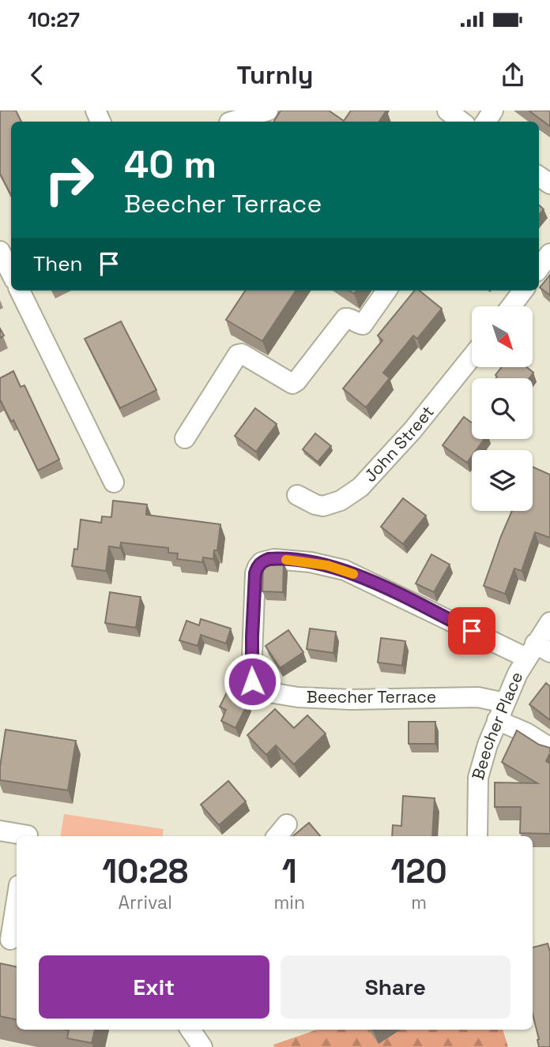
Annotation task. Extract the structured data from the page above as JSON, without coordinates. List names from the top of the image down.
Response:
{
  "streets": {
    "street": ["John Street", "Beecher Terrace", "Beecher Place"]
  },
  "crossings": [
    ["Beecher Terrace", "Beecher Place"]
  ],
  "north": "bottom right",
  "page": {
    "status": "10:27",
    "header": "Turnly",
    "turn": ["40 m", "Beecher Terrace"],
    "then": "Then",
    "eta": [
      "10:28",
      "Arrival",
      "1",
      "min",
      "120",
      "m"
    ],
    "buttons": ["Exit", "Share"]
  }
}
